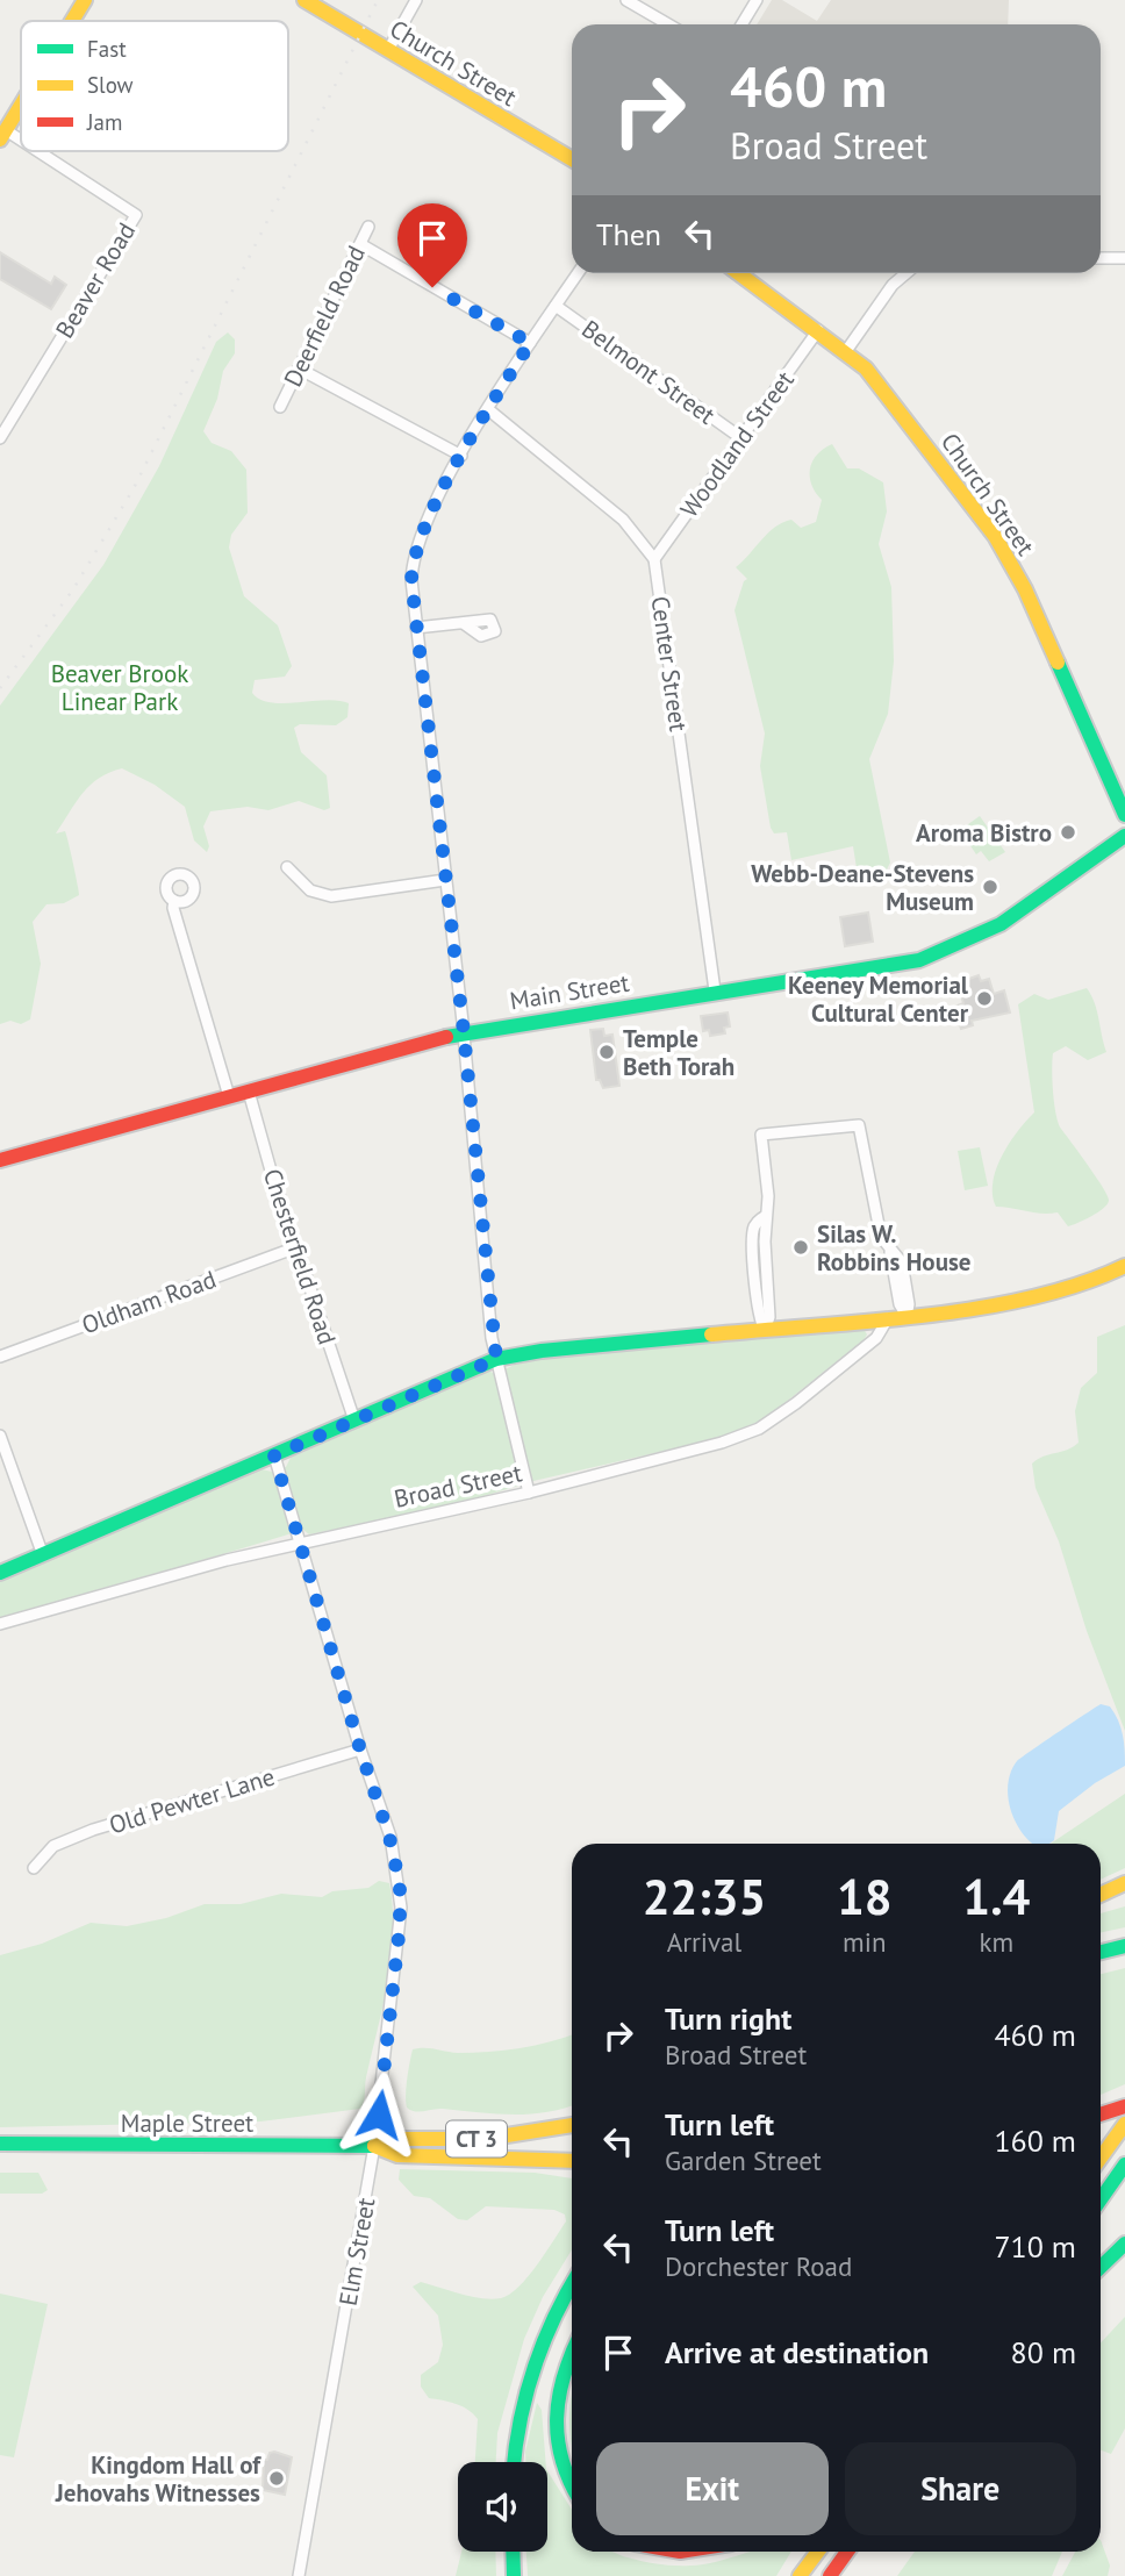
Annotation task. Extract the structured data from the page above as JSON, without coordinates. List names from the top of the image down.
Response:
{
  "streets": {
    "main road": [
      "Church Street",
      "Main Street",
      "Maple Street",
      "CT 3"
    ],
    "street": [
      "Beaver Road",
      "Deerfield Road",
      "Belmont Street",
      "Woodland Street",
      "Center Street",
      "Chesterfield Road",
      "Oldham Road",
      "Broad Street",
      "Old Pewter Lane",
      "Elm Street"
    ]
  },
  "crossings": [
    ["Church Street", "Woodland Street"],
    ["Belmont Street", "Woodland Street"],
    ["Woodland Street", "Center Street"],
    ["Center Street", "Main Street"],
    ["Main Street", "Chesterfield Road"],
    ["Chesterfield Road", "Oldham Road"],
    ["Broad Street", "Elm Street"],
    ["Old Pewter Lane", "Elm Street"],
    ["Maple Street", "CT 3"],
    ["Maple Street", "Elm Street"],
    ["CT 3", "Elm Street"]
  ],
  "parks": ["Beaver Brook Linear Park"],
  "places": [
    "Aroma Bistro",
    "Webb-Deane-Stevens Museum",
    "Keeney Memorial Cultural Center",
    "Temple Beth Torah",
    "Silas W. Robbins House",
    "Kingdom Hall of Jehovahs Witnesses"
  ],
  "legend": ["Fast", "Slow", "Jam"],
  "page": {
    "turn": ["460 m", "Broad Street"],
    "then": "Then",
    "eta": [
      "22:35",
      "Arrival",
      "18",
      "min",
      "1.4",
      "km"
    ],
    "list": [
      {
        "name": "Turn right",
        "note": "Broad Street",
        "value": "460 m"
      },
      {
        "name": "Turn left",
        "note": "Garden Street",
        "value": "160 m"
      },
      {
        "name": "Turn left",
        "note": "Dorchester Road",
        "value": "710 m"
      },
      {
        "name": "Arrive at destination",
        "value": "80 m"
      }
    ],
    "buttons": ["Exit", "Share"]
  }
}
